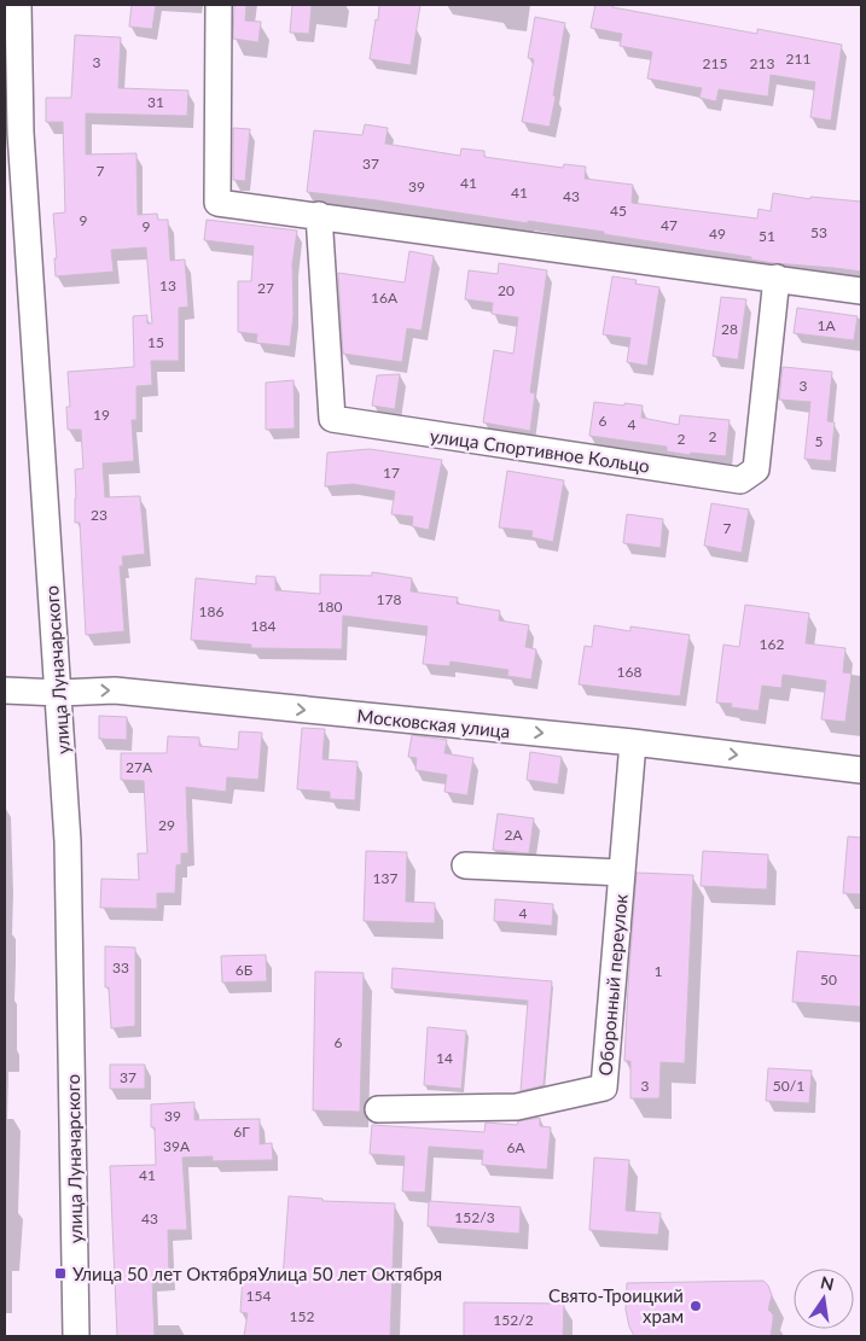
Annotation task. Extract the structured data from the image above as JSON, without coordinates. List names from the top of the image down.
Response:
{
  "streets": {
    "street": [
      "улица Спортивное Кольцо",
      "улица Луначарского",
      "Московская улица",
      "Оборонный переулок"
    ]
  },
  "crossings": [
    ["улица Луначарского", "Московская улица"],
    ["Московская улица", "Оборонный переулок"]
  ],
  "one_way": ["Московская улица"],
  "places": {
    "transit": ["Улица 50 лет ОктябряУлица 50 лет Октября"],
    "other": ["Свято-Троицкий храм"]
  },
  "house_numbers": [
    "211",
    "3",
    "215",
    "213",
    "31",
    "37",
    "7",
    "41",
    "39",
    "41",
    "43",
    "45",
    "9",
    "47",
    "9",
    "53",
    "49",
    "51",
    "13",
    "27",
    "20",
    "16А",
    "1А",
    "28",
    "15",
    "3",
    "19",
    "6",
    "4",
    "2",
    "2",
    "5",
    "17",
    "23",
    "7",
    "178",
    "180",
    "186",
    "184",
    "162",
    "168",
    "27А",
    "29",
    "2А",
    "137",
    "4",
    "33",
    "6Б",
    "1",
    "50",
    "6",
    "14",
    "37",
    "3",
    "50/1",
    "39",
    "6Г",
    "39А",
    "6А",
    "41",
    "152/3",
    "43",
    "154",
    "152",
    "152/2"
  ],
  "north": "top"
}
